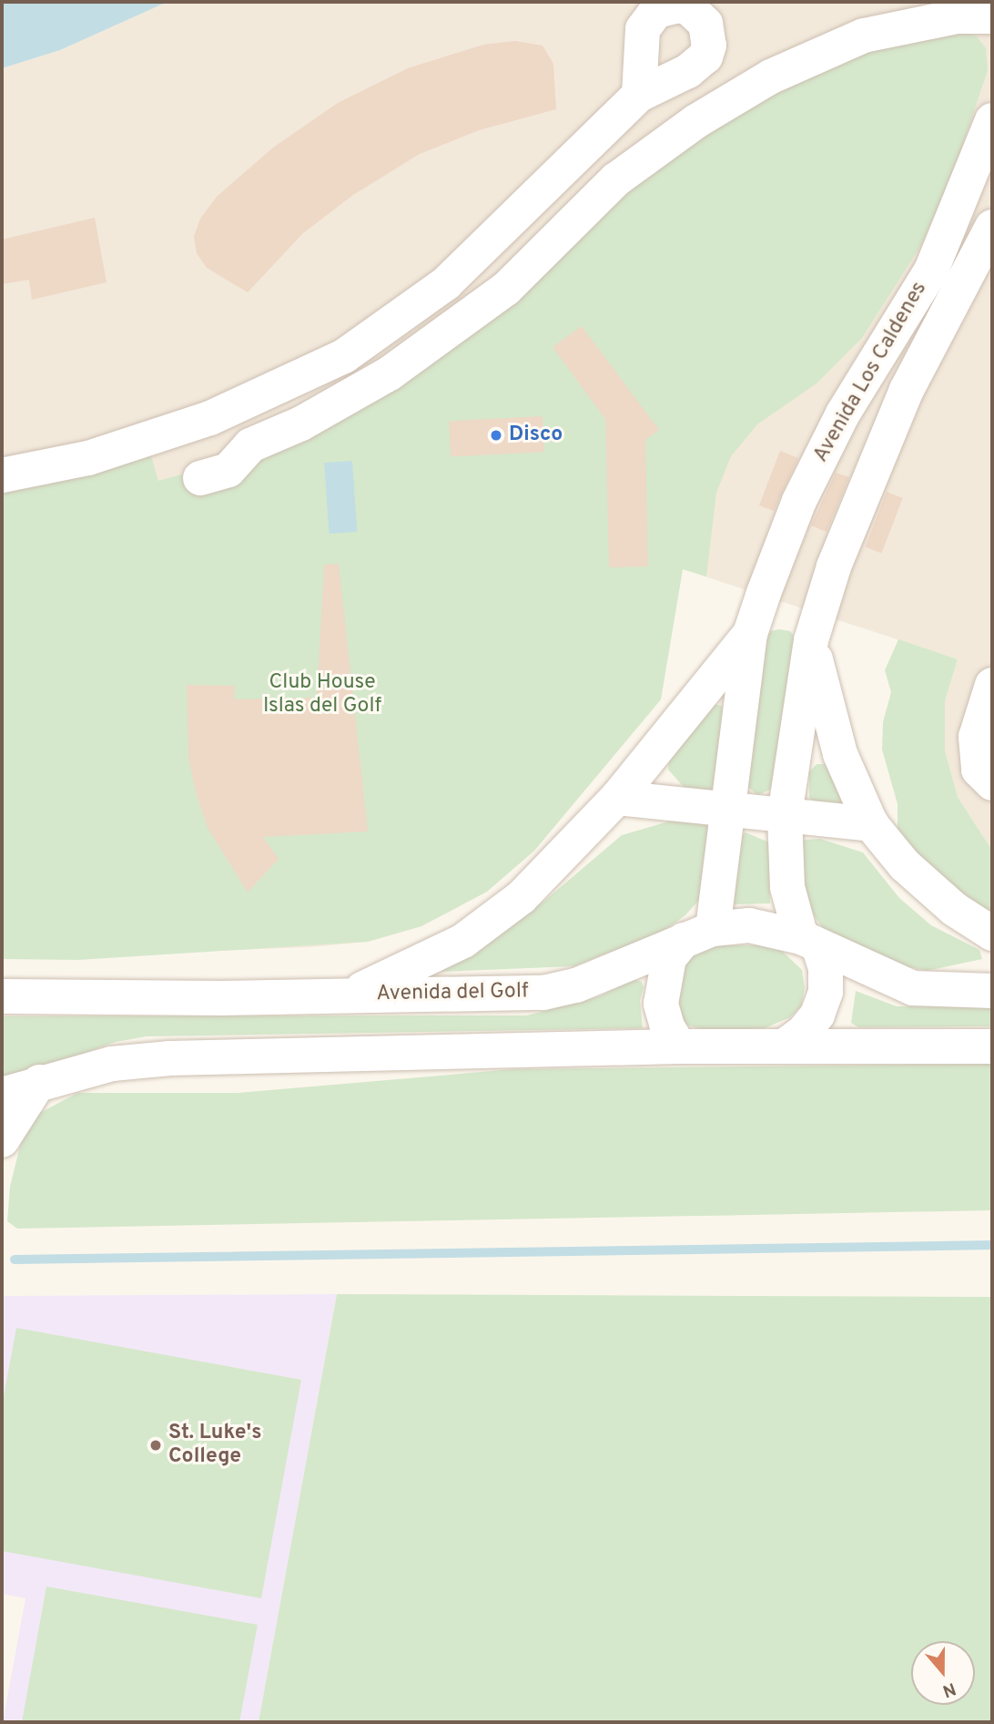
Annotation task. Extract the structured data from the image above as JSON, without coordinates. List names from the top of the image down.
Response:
{
  "streets": {
    "street": ["Avenida Los Caldenes", "Avenida del Golf"]
  },
  "crossings": [
    ["Avenida Los Caldenes", "Avenida del Golf"]
  ],
  "parks": ["Club House Islas del Golf"],
  "places": ["Disco", "St. Luke's College"],
  "north": "bottom"
}
